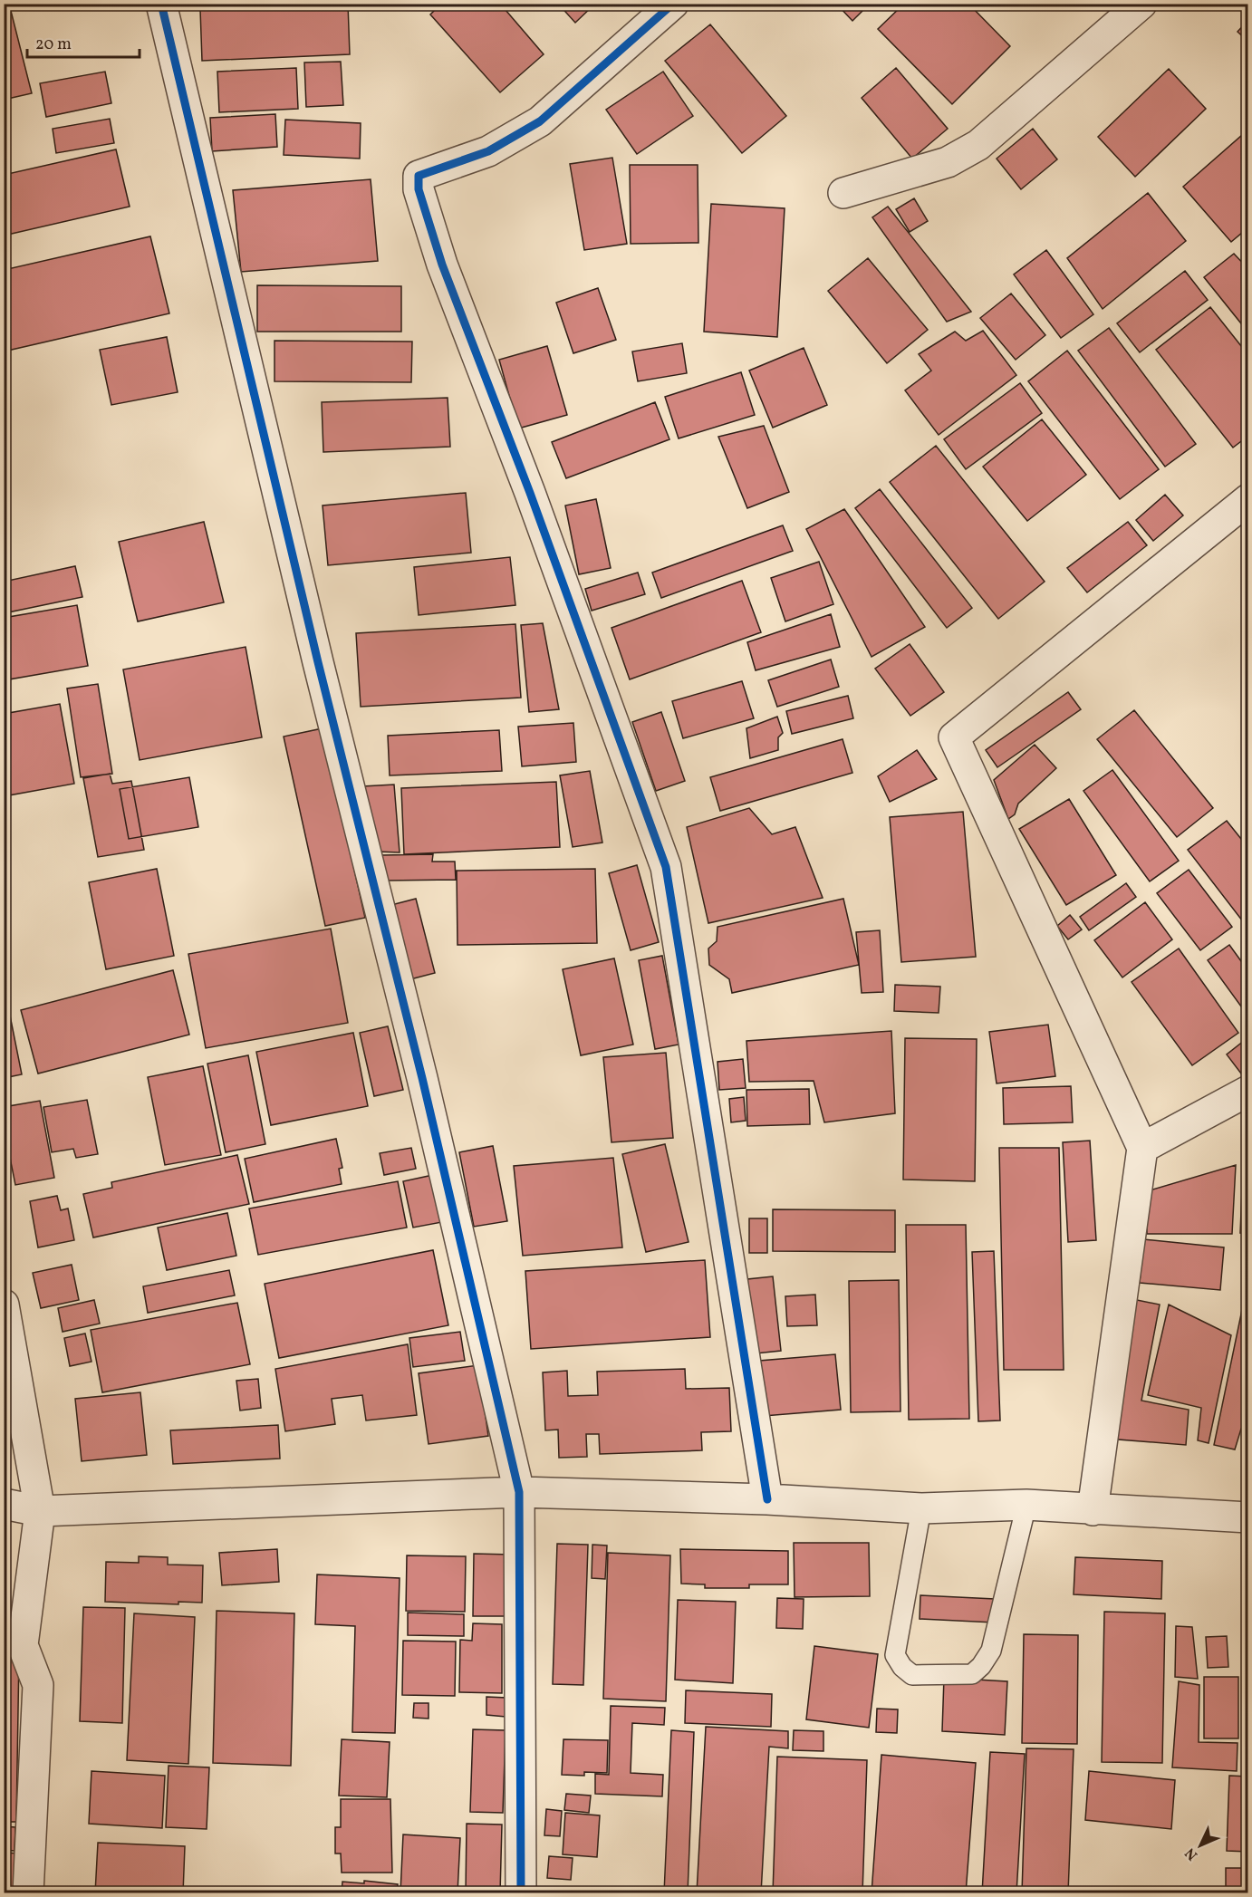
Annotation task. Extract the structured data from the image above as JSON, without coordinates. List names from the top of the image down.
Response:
{
  "scale_bar": "20 m",
  "north": "bottom left"
}
